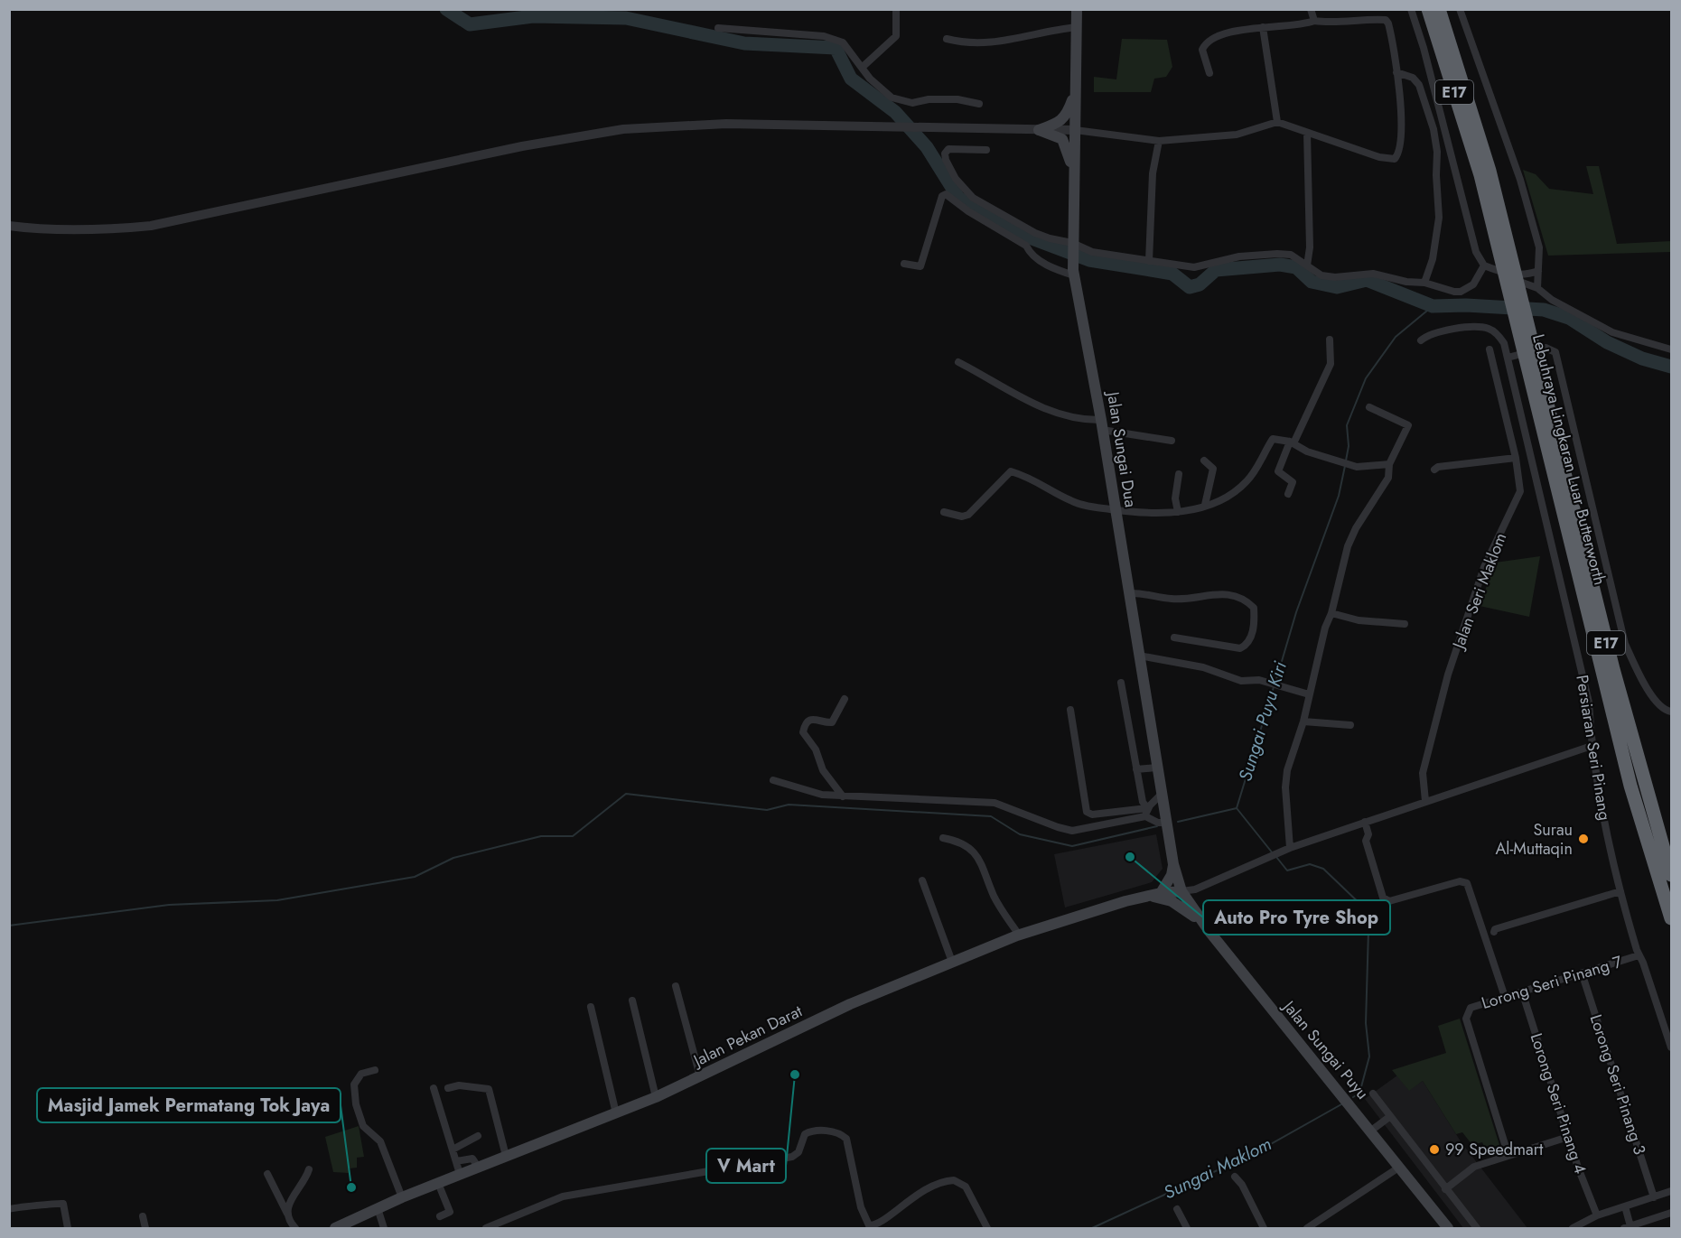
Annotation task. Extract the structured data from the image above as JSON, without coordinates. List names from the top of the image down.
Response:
{
  "streets": {
    "highway": ["E17", "Lebuhraya Lingkaran Luar Butterworth"],
    "main road": ["Jalan Sungai Dua", "Jalan Pekan Darat", "Jalan Sungai Puyu"],
    "street": [
      "Jalan Seri Maklom",
      "Persiaran Seri Pinang",
      "Lorong Seri Pinang 7",
      "Lorong Seri Pinang 3",
      "Lorong Seri Pinang 4"
    ]
  },
  "crossings": [
    ["Jalan Sungai Dua", "Jalan Pekan Darat"],
    ["Jalan Sungai Dua", "Jalan Sungai Puyu"],
    ["Persiaran Seri Pinang", "Lorong Seri Pinang 7"],
    ["Lorong Seri Pinang 7", "Lorong Seri Pinang 3"],
    ["Lorong Seri Pinang 7", "Lorong Seri Pinang 4"],
    ["Jalan Pekan Darat", "Jalan Sungai Puyu"]
  ],
  "water": ["Sungai Puyu Kiri", "Sungai Maklom"],
  "places": [
    "Surau Al-Muttaqin",
    "Auto Pro Tyre Shop",
    "V Mart",
    "99 Speedmart",
    "Masjid Jamek Permatang Tok Jaya"
  ]
}
